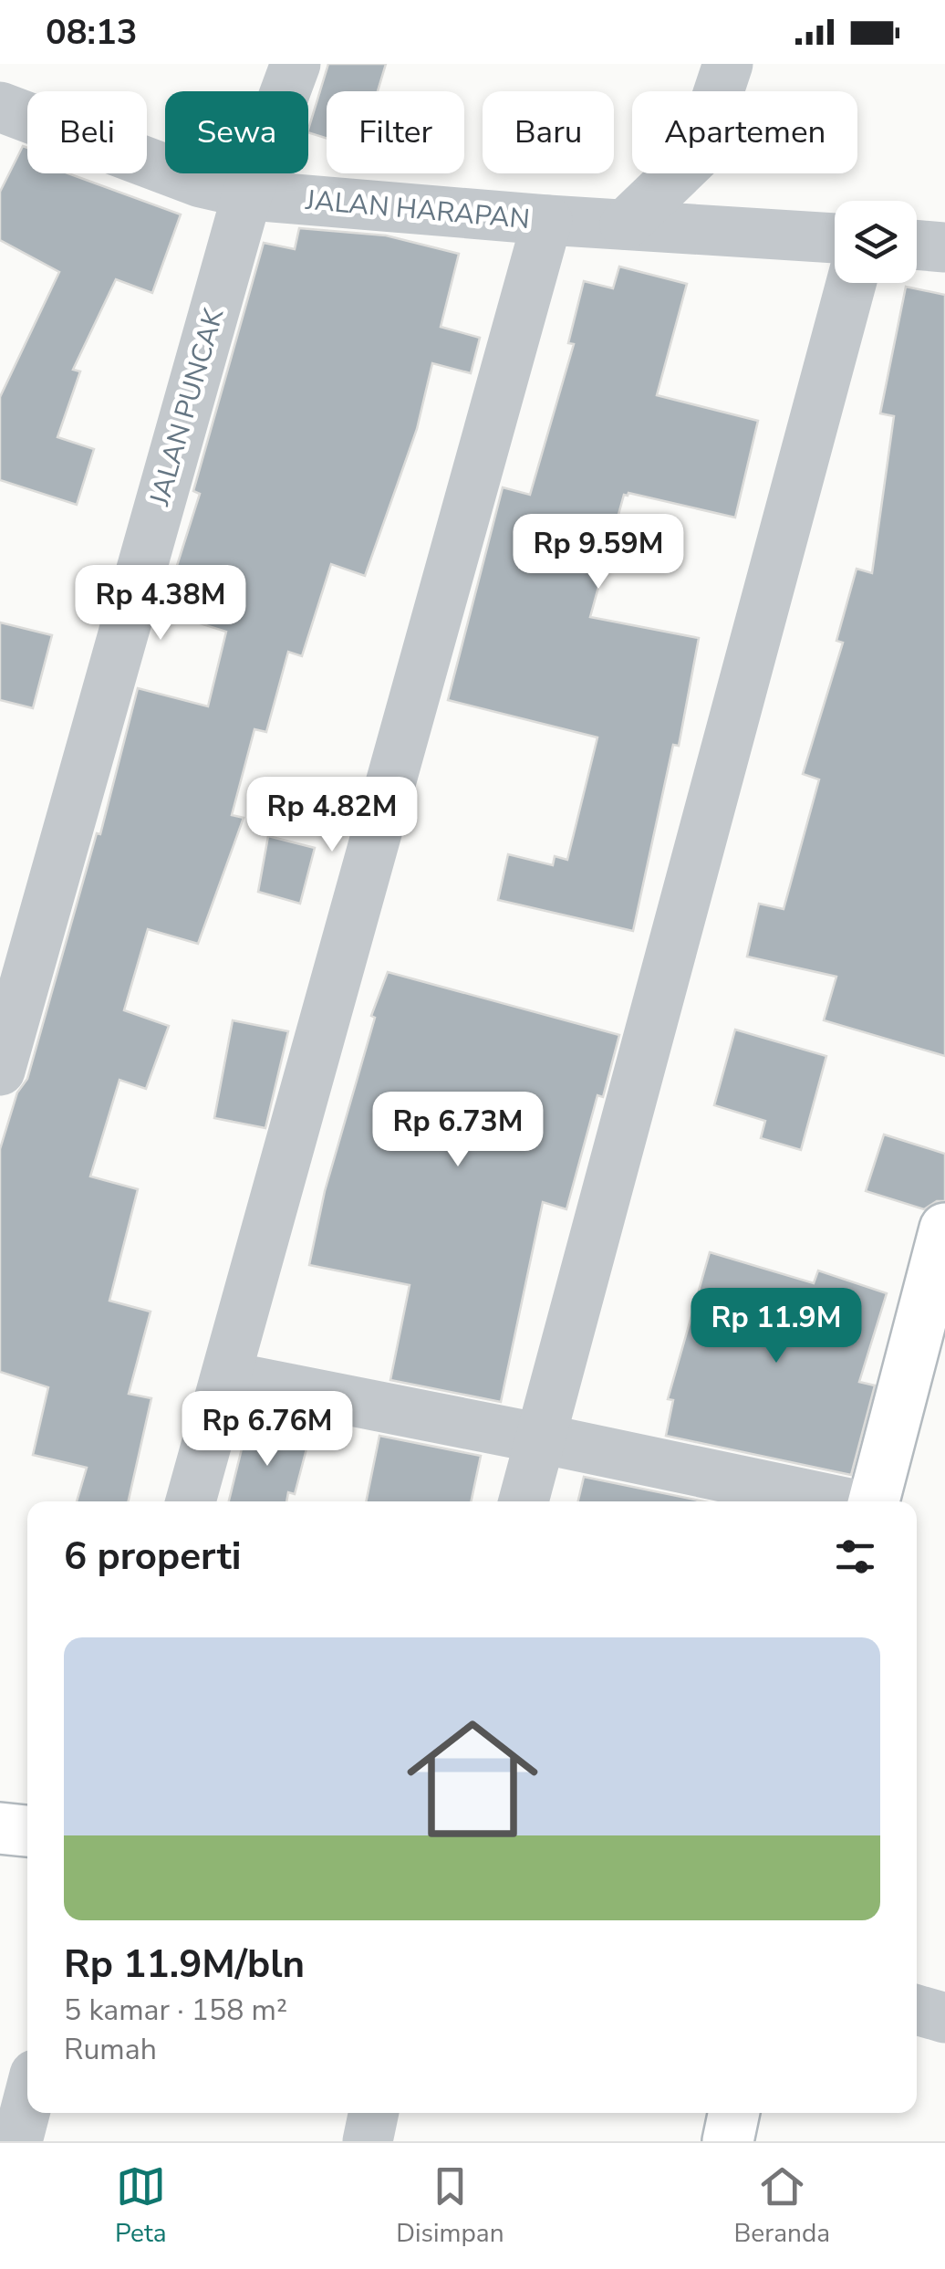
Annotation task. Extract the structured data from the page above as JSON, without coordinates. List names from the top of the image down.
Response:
{
  "streets": {
    "street": ["JALAN HARAPAN", "JALAN PUNCAK"]
  },
  "crossings": [
    ["JALAN HARAPAN", "JALAN PUNCAK"]
  ],
  "page": {
    "status": "08:13",
    "chip": [
      "Beli",
      "Sewa",
      "Filter",
      "Baru",
      "Apartemen"
    ],
    "price": [
      "Rp 9.59M",
      "Rp 4.38M",
      "Rp 4.82M",
      "Rp 6.73M",
      "Rp 11.9M",
      "Rp 6.76M"
    ],
    "heading": "6 properti",
    "list": [
      {
        "name": "Rp 11.9M/bln",
        "note": "5 kamar · 158 m² · Rumah"
      }
    ],
    "tabs": ["Peta", "Disimpan", "Beranda"]
  }
}
